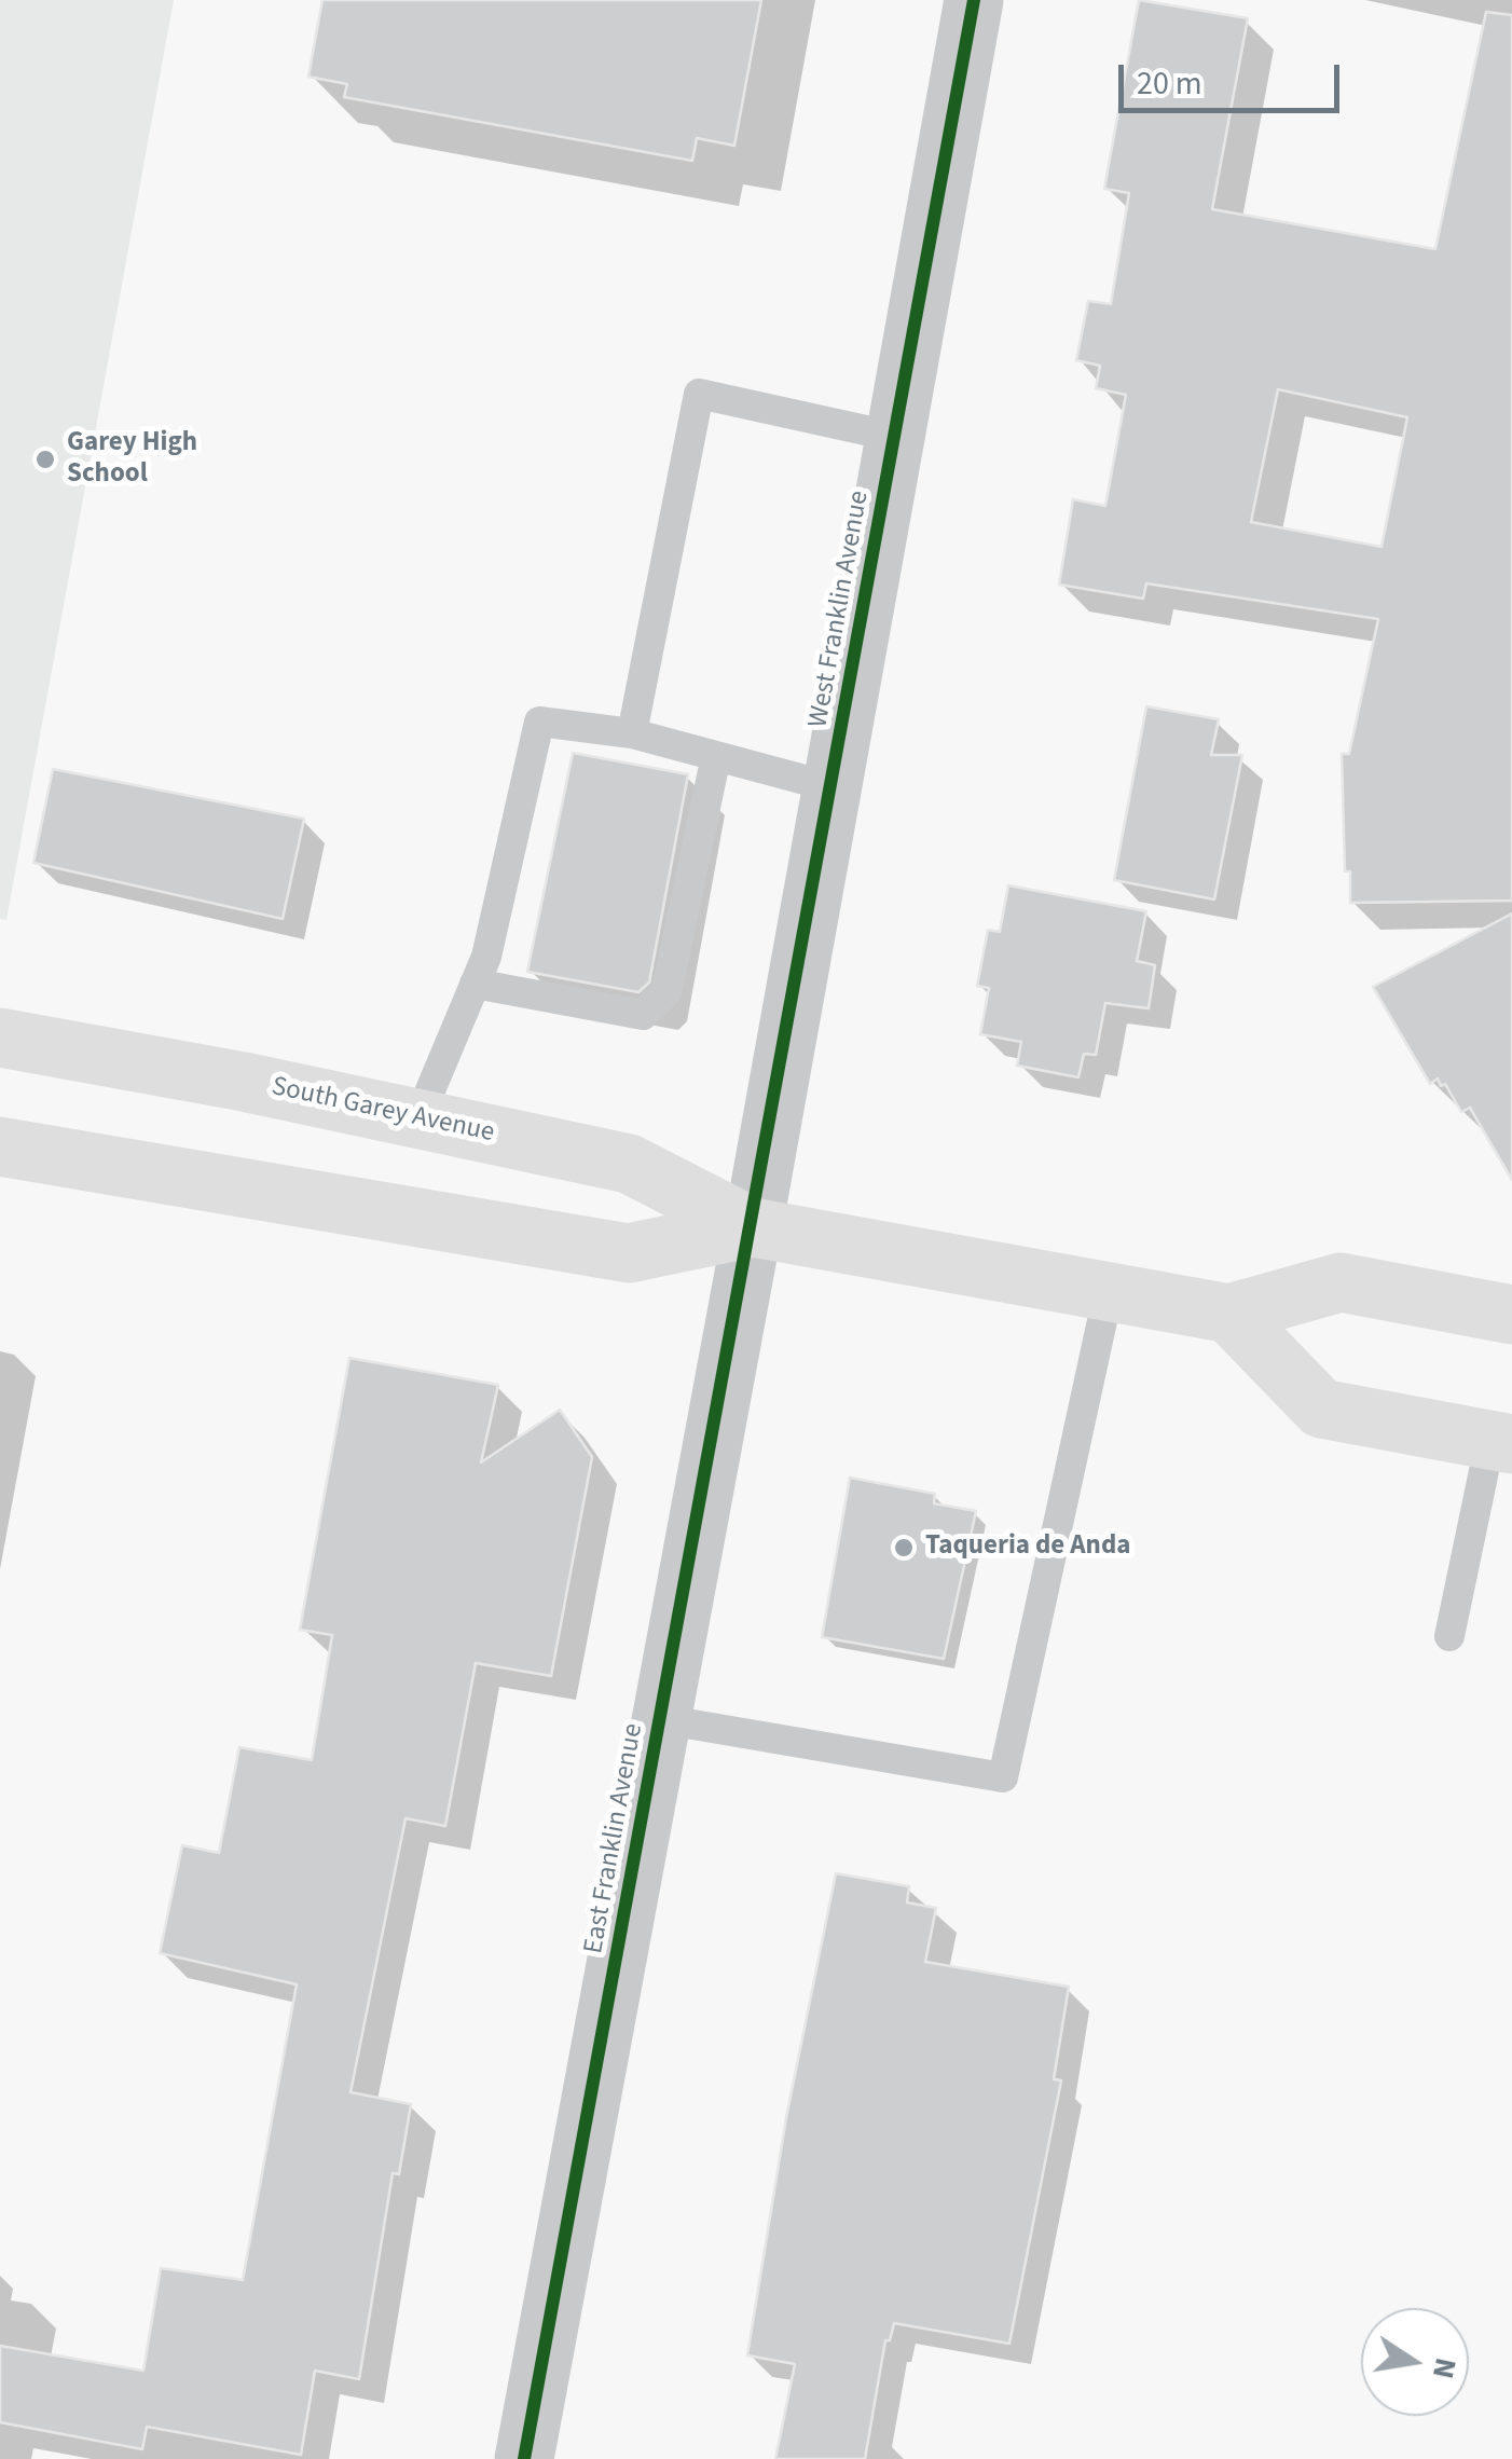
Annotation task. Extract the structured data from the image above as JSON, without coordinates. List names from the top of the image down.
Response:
{
  "streets": {
    "main road": ["South Garey Avenue"],
    "street": ["West Franklin Avenue", "East Franklin Avenue"]
  },
  "crossings": [
    ["West Franklin Avenue", "South Garey Avenue"],
    ["West Franklin Avenue", "East Franklin Avenue"],
    ["South Garey Avenue", "East Franklin Avenue"]
  ],
  "places": ["Garey High School", "Taqueria de Anda"],
  "scale_bar": "20 m",
  "north": "right"
}
